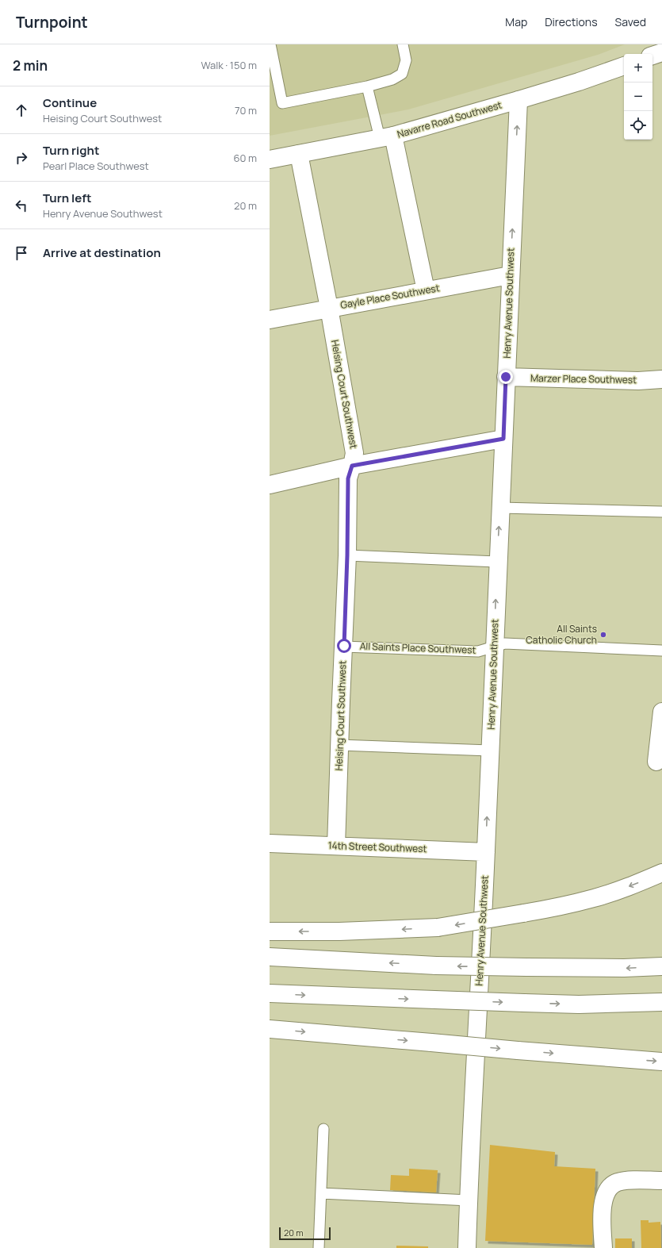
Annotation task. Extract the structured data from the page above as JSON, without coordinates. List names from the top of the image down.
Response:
{
  "streets": {
    "main road": [
      "Navarre Road Southwest",
      "Gayle Place Southwest",
      "Henry Avenue Southwest",
      "Marzer Place Southwest",
      "Heising Court Southwest",
      "14th Street Southwest"
    ],
    "lane": ["All Saints Place Southwest"]
  },
  "crossings": [
    ["Navarre Road Southwest", "Henry Avenue Southwest"],
    ["Navarre Road Southwest", "Heising Court Southwest"],
    ["Gayle Place Southwest", "Henry Avenue Southwest"],
    ["Gayle Place Southwest", "Heising Court Southwest"],
    ["Henry Avenue Southwest", "Marzer Place Southwest"],
    ["Henry Avenue Southwest", "All Saints Place Southwest"],
    ["Henry Avenue Southwest", "14th Street Southwest"],
    ["Heising Court Southwest", "All Saints Place Southwest"],
    ["Heising Court Southwest", "14th Street Southwest"]
  ],
  "places": ["All Saints Catholic Church"],
  "scale_bar": "20 m",
  "page": {
    "header": "Turnpoint",
    "nav": ["Map", "Directions", "Saved"],
    "heading": ["2 min", "Walk · 150 m"],
    "map_buttons": ["+", "−"],
    "list": [
      ["Continue", "Heising Court Southwest", "70 m"],
      ["Turn right", "Pearl Place Southwest", "60 m"],
      ["Turn left", "Henry Avenue Southwest", "20 m"],
      "Arrive at destination"
    ],
    "scale": "20 m"
  }
}
